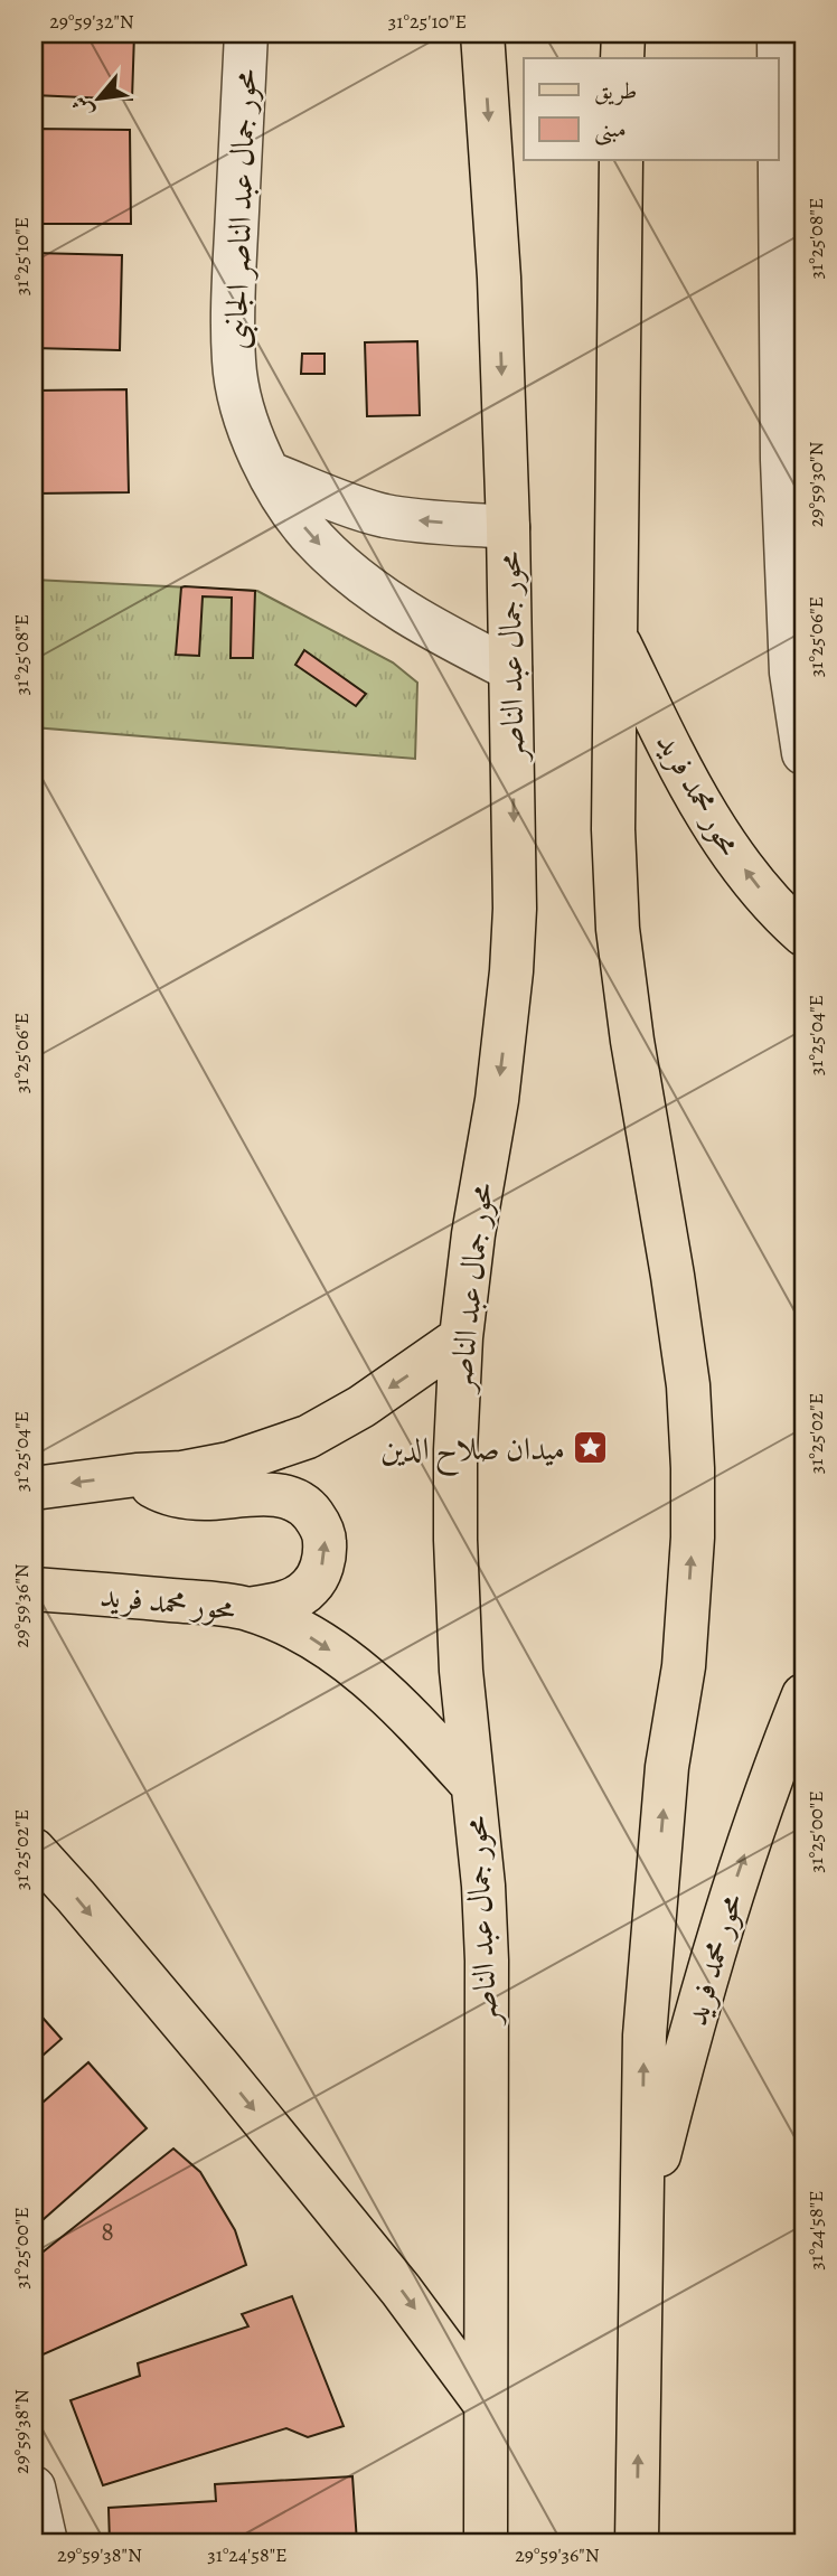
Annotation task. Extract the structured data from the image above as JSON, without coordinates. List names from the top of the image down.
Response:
{
  "streets": {
    "main road": ["محور جمال عبد الناصر", "محور محمد فريد"],
    "street": ["محور جمال عبد الناصر الجانبى"]
  },
  "crossings": [
    ["محور جمال عبد الناصر الجانبى", "محور جمال عبد الناصر"],
    ["محور جمال عبد الناصر", "محور محمد فريد"]
  ],
  "one_way": ["محور جمال عبد الناصر الجانبى"],
  "places": {
    "place": ["ميدان صلاح الدين"]
  },
  "house_numbers": ["8"],
  "legend": ["طريق", "مبنى"],
  "north": "bottom left",
  "coordinates": [
    "29°59'32\"N",
    "31°25'10\"E",
    "31°25'08\"E",
    "29°59'30\"N",
    "31°25'06\"E",
    "31°25'04\"E",
    "31°25'02\"E",
    "29°59'36\"N",
    "31°25'00\"E",
    "31°24'58\"E",
    "29°59'38\"N"
  ]
}
